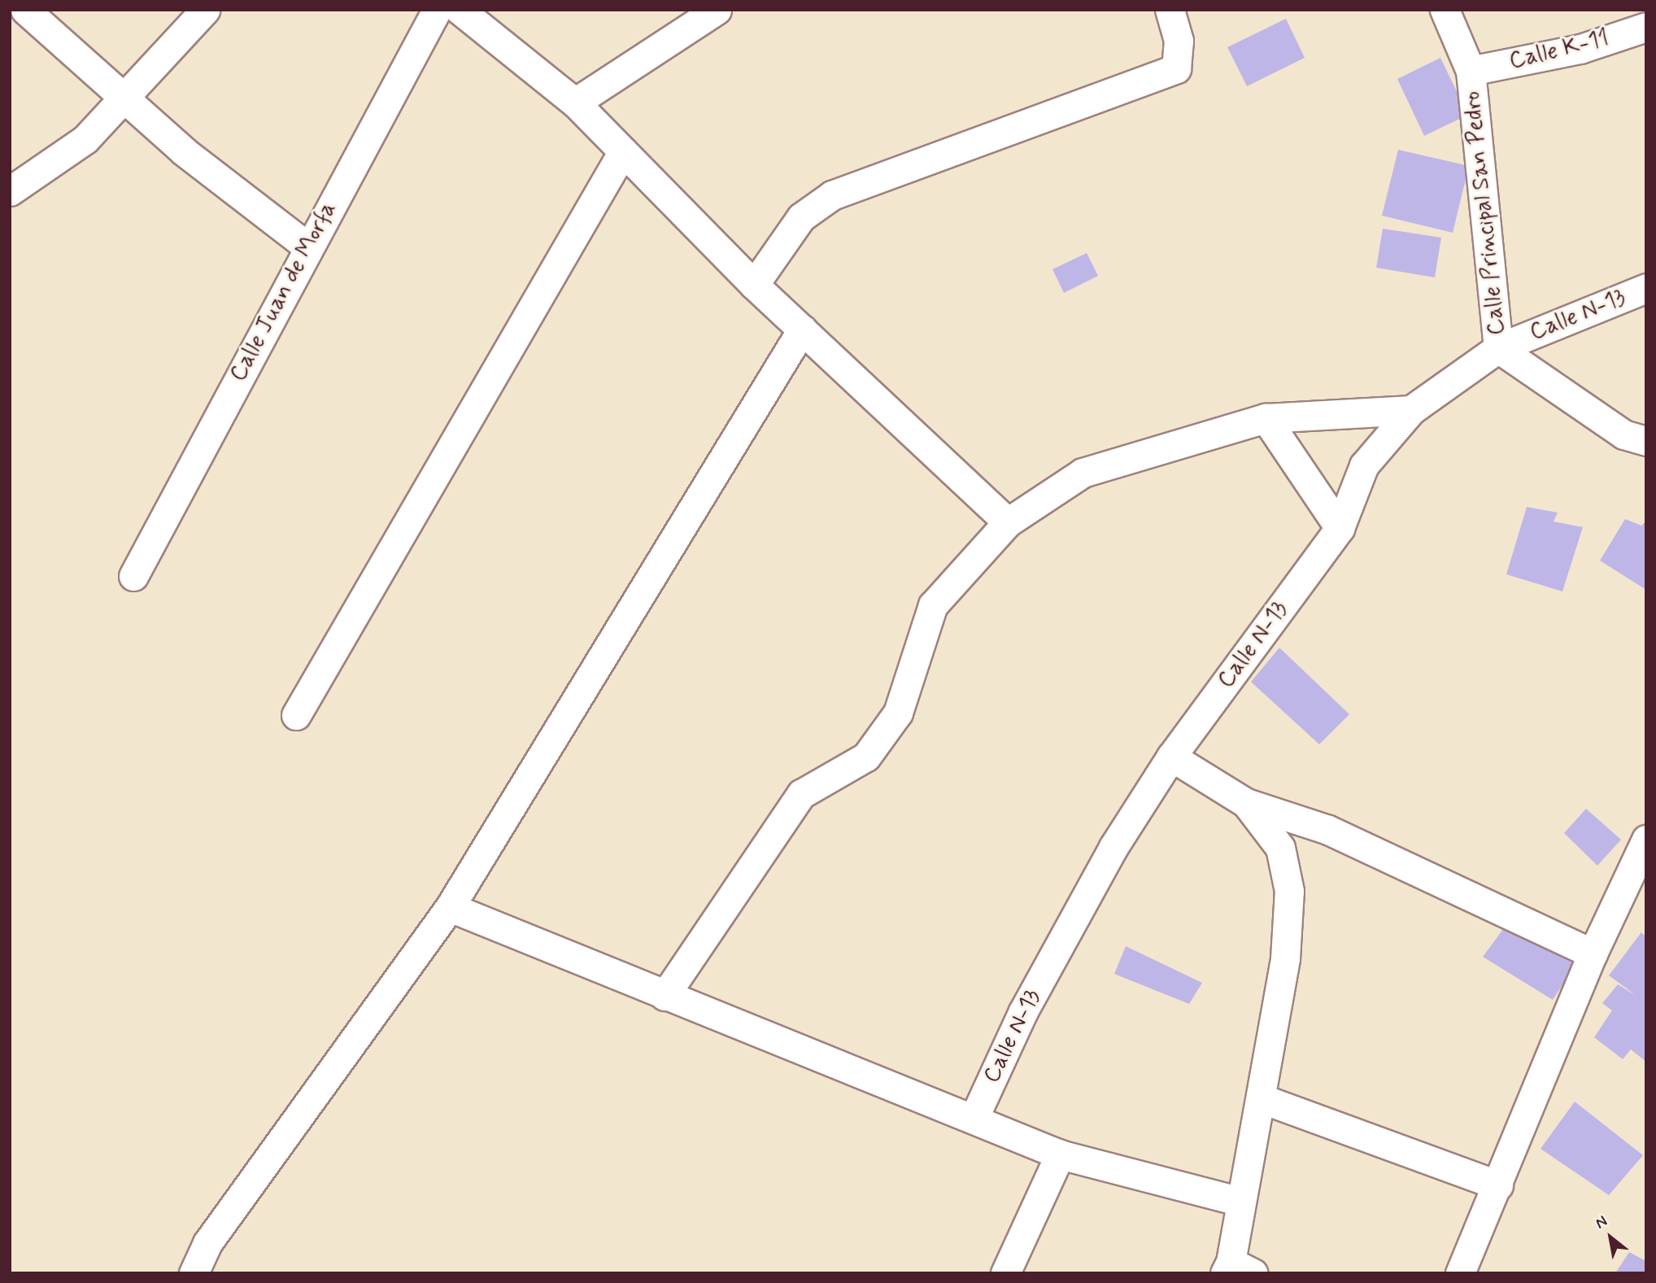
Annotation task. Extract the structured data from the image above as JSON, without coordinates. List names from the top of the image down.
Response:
{
  "streets": {
    "street": [
      "Calle K-11",
      "Calle Principal San Pedro",
      "Calle Juan de Morfa",
      "Calle N-13"
    ]
  },
  "crossings": [
    ["Calle K-11", "Calle Principal San Pedro"],
    ["Calle Principal San Pedro", "Calle N-13"]
  ],
  "north": "top left"
}
